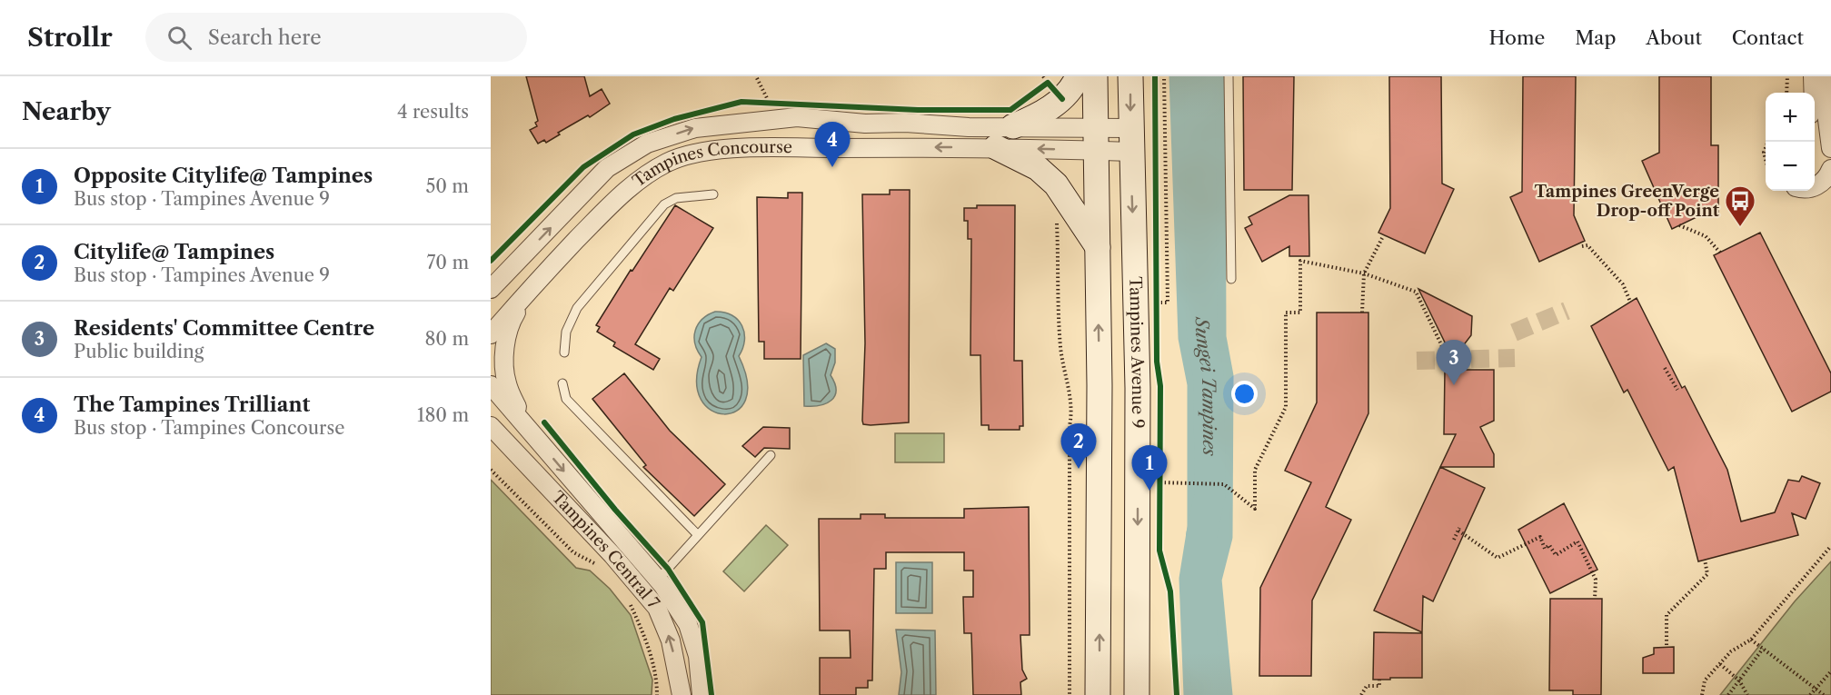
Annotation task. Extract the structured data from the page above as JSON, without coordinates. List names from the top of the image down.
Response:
{
  "streets": {
    "main road": ["Tampines Avenue 9"],
    "street": ["Tampines Concourse", "Tampines Central 7"]
  },
  "crossings": [
    ["Tampines Concourse", "Tampines Avenue 9"],
    ["Tampines Concourse", "Tampines Central 7"]
  ],
  "water": ["Sungei Tampines"],
  "places": {
    "bus stop": ["Tampines GreenVerge Drop-off Point"]
  },
  "page": {
    "header": "Strollr",
    "search": "Search here",
    "nav": [
      "Home",
      "Map",
      "About",
      "Contact"
    ],
    "heading": ["Nearby", "4 results"],
    "map_buttons": ["+", "−"],
    "pins": [
      "4",
      "3",
      "2",
      "1"
    ],
    "list": [
      {
        "mark": "1",
        "name": "Opposite Citylife@ Tampines",
        "note": "Bus stop · Tampines Avenue 9",
        "value": "50 m"
      },
      {
        "mark": "2",
        "name": "Citylife@ Tampines",
        "note": "Bus stop · Tampines Avenue 9",
        "value": "70 m"
      },
      {
        "mark": "3",
        "name": "Residents' Committee Centre",
        "note": "Public building",
        "value": "80 m"
      },
      {
        "mark": "4",
        "name": "The Tampines Trilliant",
        "note": "Bus stop · Tampines Concourse",
        "value": "180 m"
      }
    ]
  }
}
